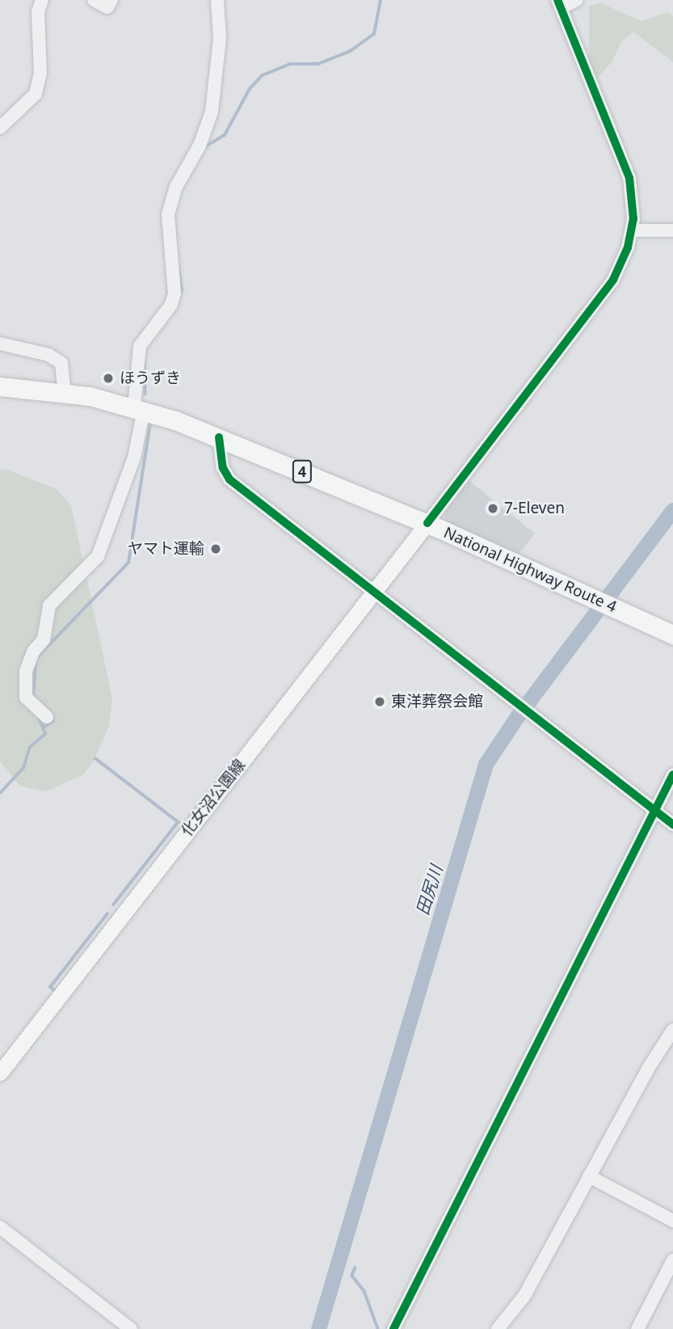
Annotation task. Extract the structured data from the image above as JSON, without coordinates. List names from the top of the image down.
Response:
{
  "streets": {
    "highway": ["4", "National Highway Route 4"],
    "main road": ["化女沼公園線"]
  },
  "crossings": [
    ["National Highway Route 4", "化女沼公園線"]
  ],
  "water": ["田尻川"],
  "places": [
    "ほうずき",
    "7-Eleven",
    "ヤマト運輸",
    "東洋葬祭会館"
  ]
}
